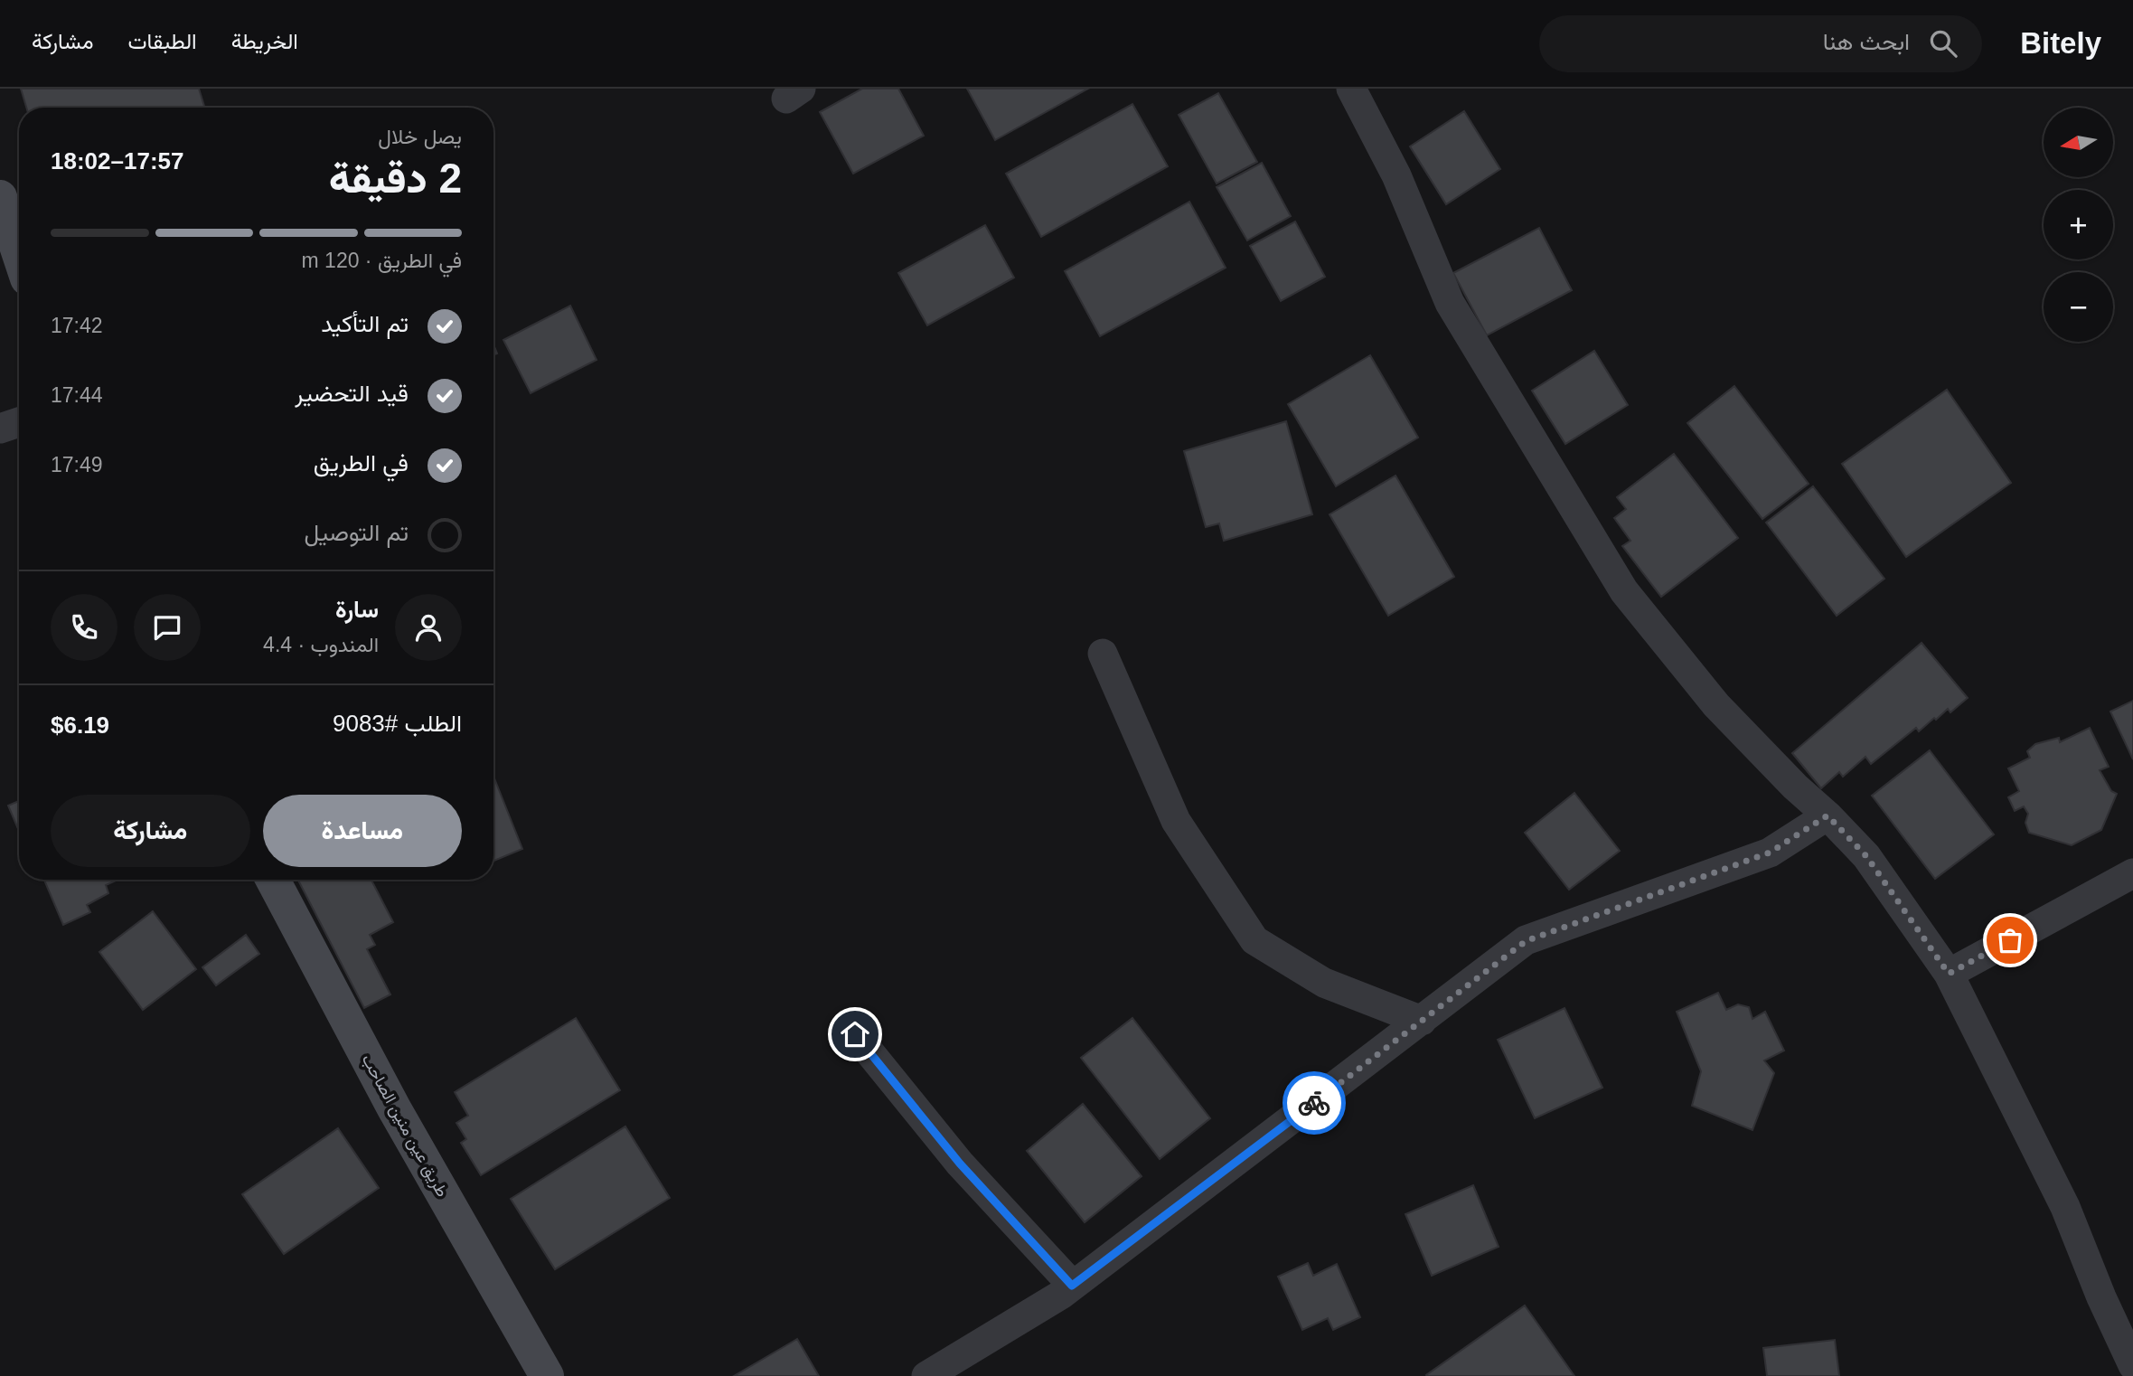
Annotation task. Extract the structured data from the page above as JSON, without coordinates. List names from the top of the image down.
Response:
{
  "streets": {
    "main road": ["طريق عين منين الصاحب"]
  },
  "north": "left",
  "page": {
    "header": "Bitely",
    "search": "ابحث هنا",
    "nav": ["الخريطة", "الطبقات", "مشاركة"],
    "map_buttons": ["+", "−"],
    "heading": ["2 دقيقة", "يصل خلال", "17:57–18:02"],
    "panel": [
      "سارة",
      "المندوب · 4.4",
      "الطلب #9083",
      "$6.19"
    ],
    "bar": "في الطريق · 120 m",
    "list": [
      ["تم التأكيد", "17:42"],
      ["قيد التحضير", "17:44"],
      ["في الطريق", "17:49"],
      "تم التوصيل"
    ],
    "buttons": ["مساعدة", "مشاركة"]
  }
}
